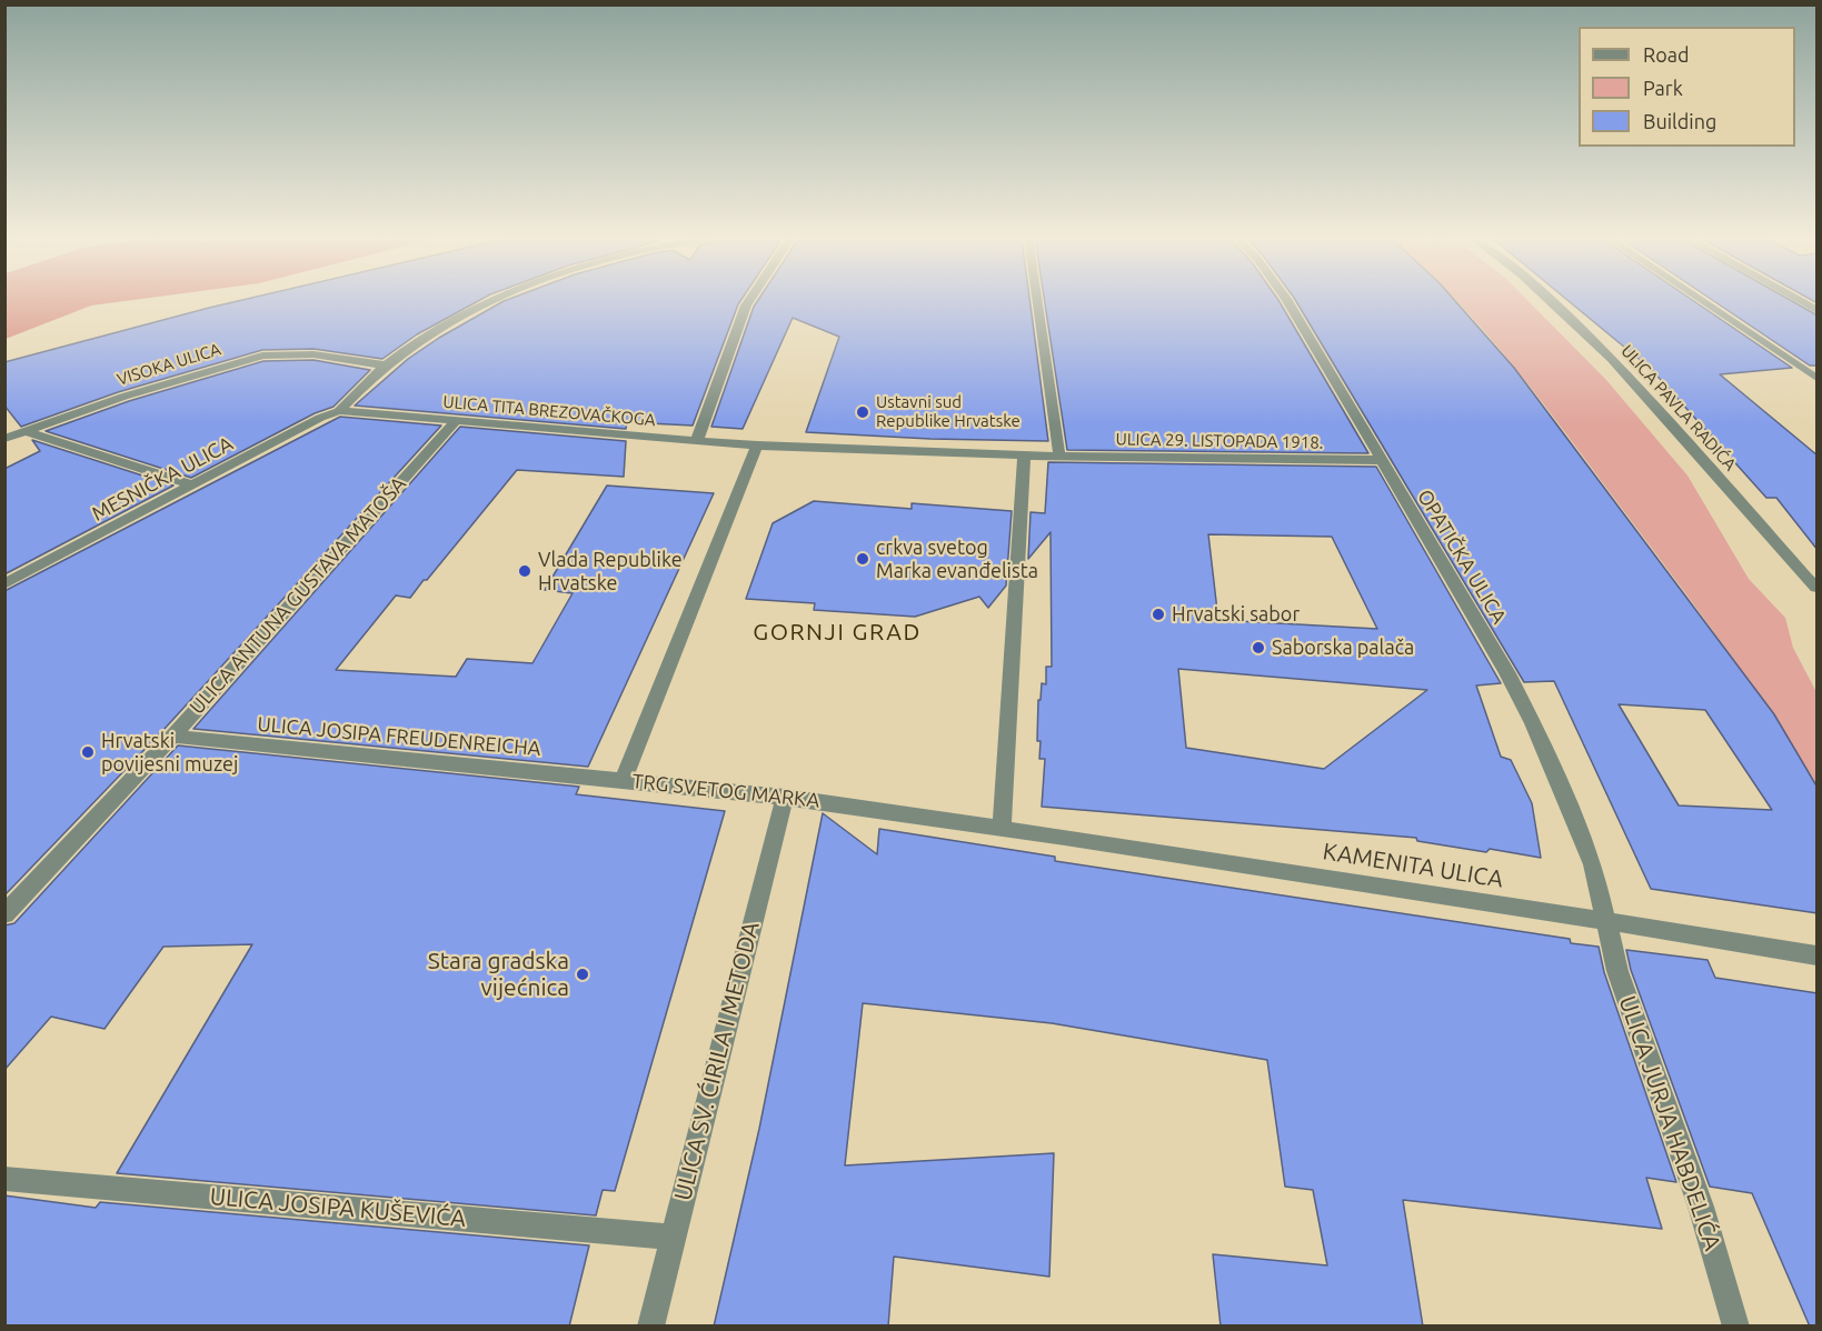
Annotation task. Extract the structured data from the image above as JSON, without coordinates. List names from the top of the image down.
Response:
{
  "streets": {
    "street": [
      "VISOKA ULICA",
      "ULICA PAVLA RADIĆA",
      "ULICA TITA BREZOVAČKOGA",
      "ULICA 29. LISTOPADA 1918.",
      "MESNIČKA ULICA",
      "OPATIČKA ULICA",
      "ULICA ANTUNA GUSTAVA MATOŠA",
      "ULICA JOSIPA FREUDENREICHA",
      "TRG SVETOG MARKA",
      "KAMENITA ULICA",
      "ULICA SV. ĆIRILA I METODA",
      "ULICA JURJA HABDELIĆA",
      "ULICA JOSIPA KUŠEVIĆA"
    ]
  },
  "crossings": [
    ["ULICA TITA BREZOVAČKOGA", "MESNIČKA ULICA"],
    ["ULICA TITA BREZOVAČKOGA", "ULICA ANTUNA GUSTAVA MATOŠA"],
    ["ULICA TITA BREZOVAČKOGA", "TRG SVETOG MARKA"],
    ["ULICA 29. LISTOPADA 1918.", "OPATIČKA ULICA"],
    ["OPATIČKA ULICA", "KAMENITA ULICA"],
    ["OPATIČKA ULICA", "ULICA JURJA HABDELIĆA"],
    ["ULICA ANTUNA GUSTAVA MATOŠA", "ULICA JOSIPA FREUDENREICHA"],
    ["ULICA JOSIPA FREUDENREICHA", "TRG SVETOG MARKA"],
    ["TRG SVETOG MARKA", "KAMENITA ULICA"],
    ["TRG SVETOG MARKA", "ULICA SV. ĆIRILA I METODA"],
    ["KAMENITA ULICA", "ULICA JURJA HABDELIĆA"],
    ["ULICA SV. ĆIRILA I METODA", "ULICA JOSIPA KUŠEVIĆA"]
  ],
  "districts": ["GORNJI GRAD"],
  "places": [
    "Ustavni sud Republike Hrvatske",
    "crkva svetog Marka evanđelista",
    "Vlada Republike Hrvatske",
    "Hrvatski sabor",
    "Saborska palača",
    "Hrvatski povijesni muzej",
    "Stara gradska vijećnica"
  ],
  "legend": ["Road", "Park", "Building"]
}
